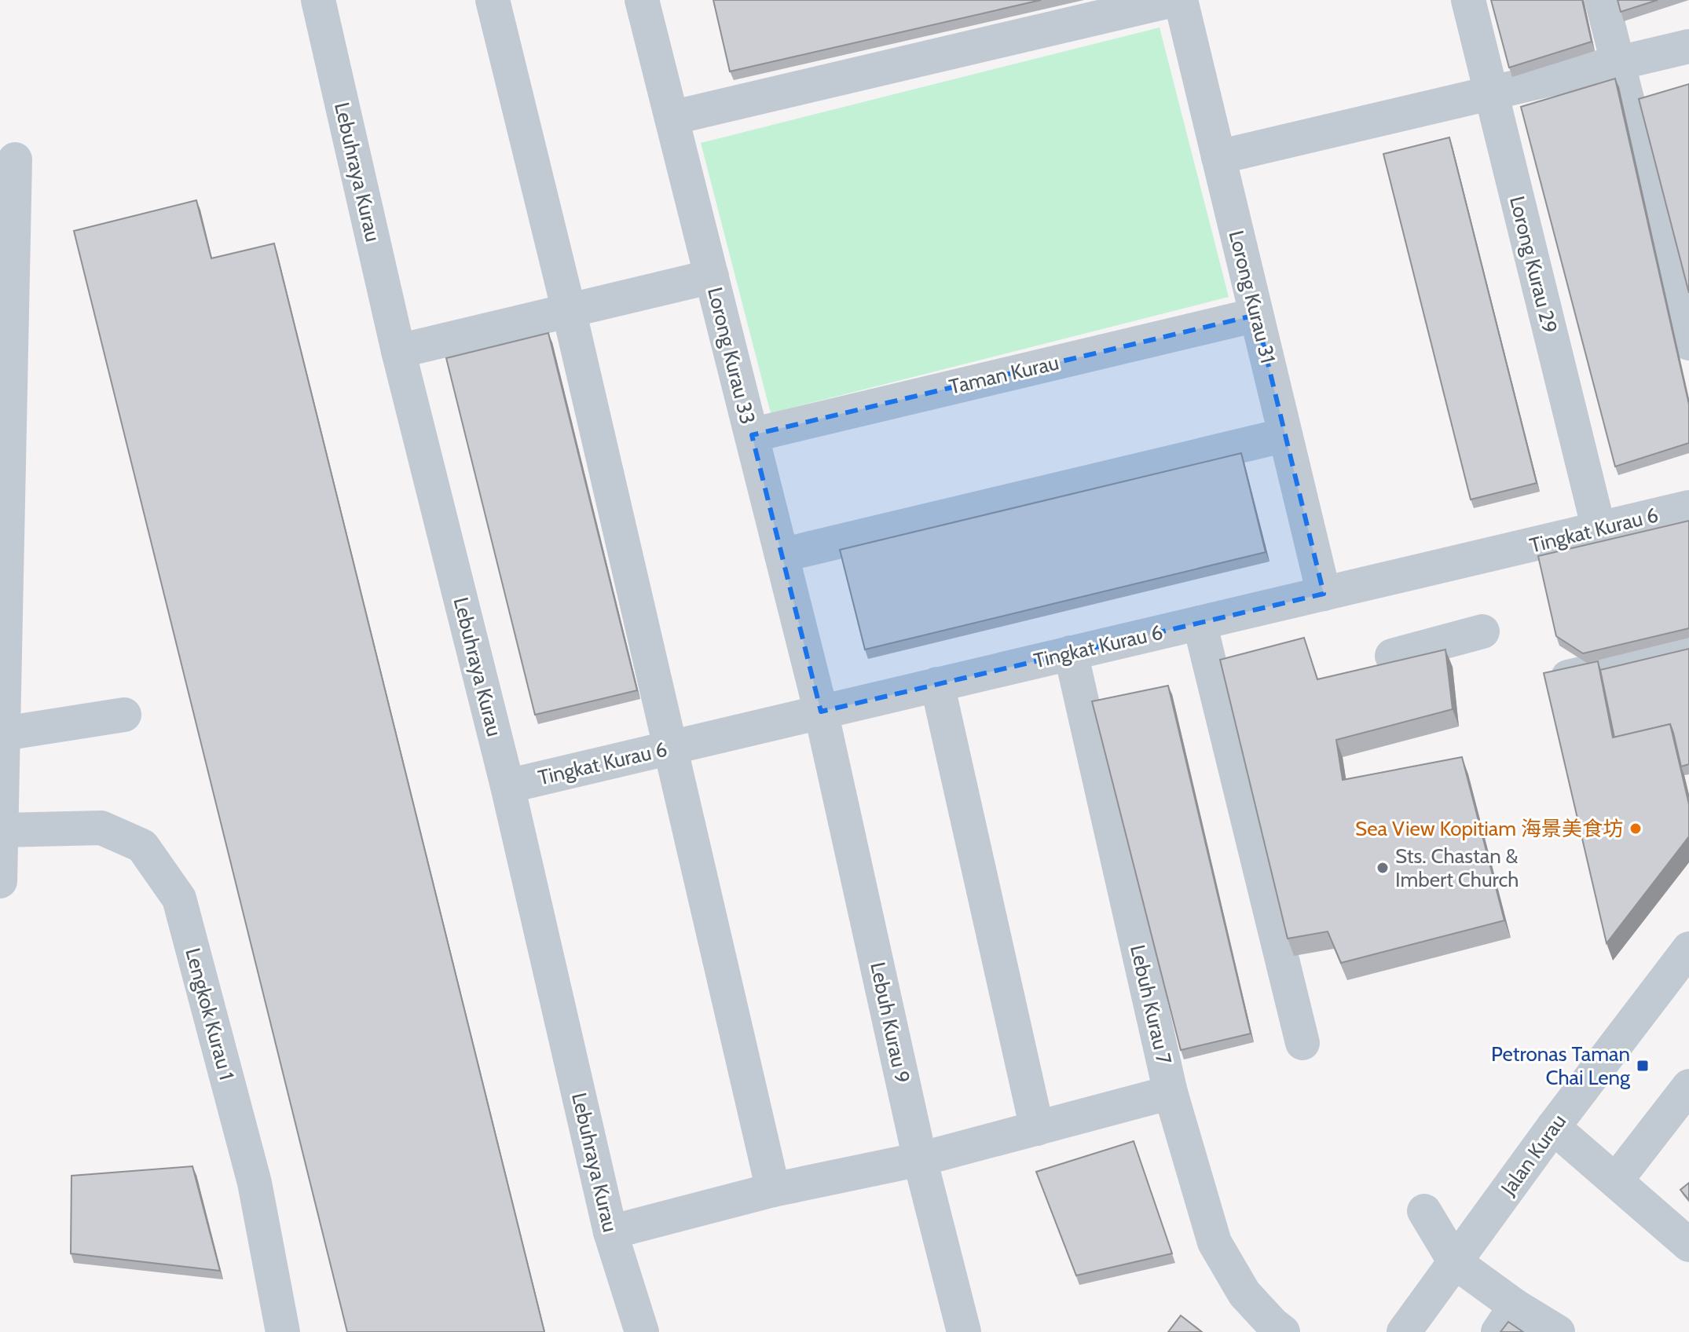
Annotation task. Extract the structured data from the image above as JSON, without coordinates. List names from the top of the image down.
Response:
{
  "streets": {
    "street": [
      "Lebuhraya Kurau",
      "Lorong Kurau 29",
      "Lorong Kurau 31",
      "Lorong Kurau 33",
      "Taman Kurau",
      "Tingkat Kurau 6",
      "Lebuh Kurau 7",
      "Lengkok Kurau 1",
      "Lebuh Kurau 9",
      "Jalan Kurau"
    ]
  },
  "crossings": [
    ["Lebuhraya Kurau", "Tingkat Kurau 6"],
    ["Lorong Kurau 29", "Tingkat Kurau 6"],
    ["Lorong Kurau 31", "Taman Kurau"],
    ["Lorong Kurau 31", "Tingkat Kurau 6"],
    ["Lorong Kurau 33", "Taman Kurau"],
    ["Lorong Kurau 33", "Tingkat Kurau 6"],
    ["Lorong Kurau 33", "Lebuh Kurau 9"],
    ["Tingkat Kurau 6", "Lebuh Kurau 7"],
    ["Tingkat Kurau 6", "Lebuh Kurau 9"]
  ],
  "places": {
    "other": ["Sea View Kopitiam 海景美食坊", "Sts. Chastan & Imbert Church"],
    "transit": ["Petronas Taman Chai Leng"]
  }
}
